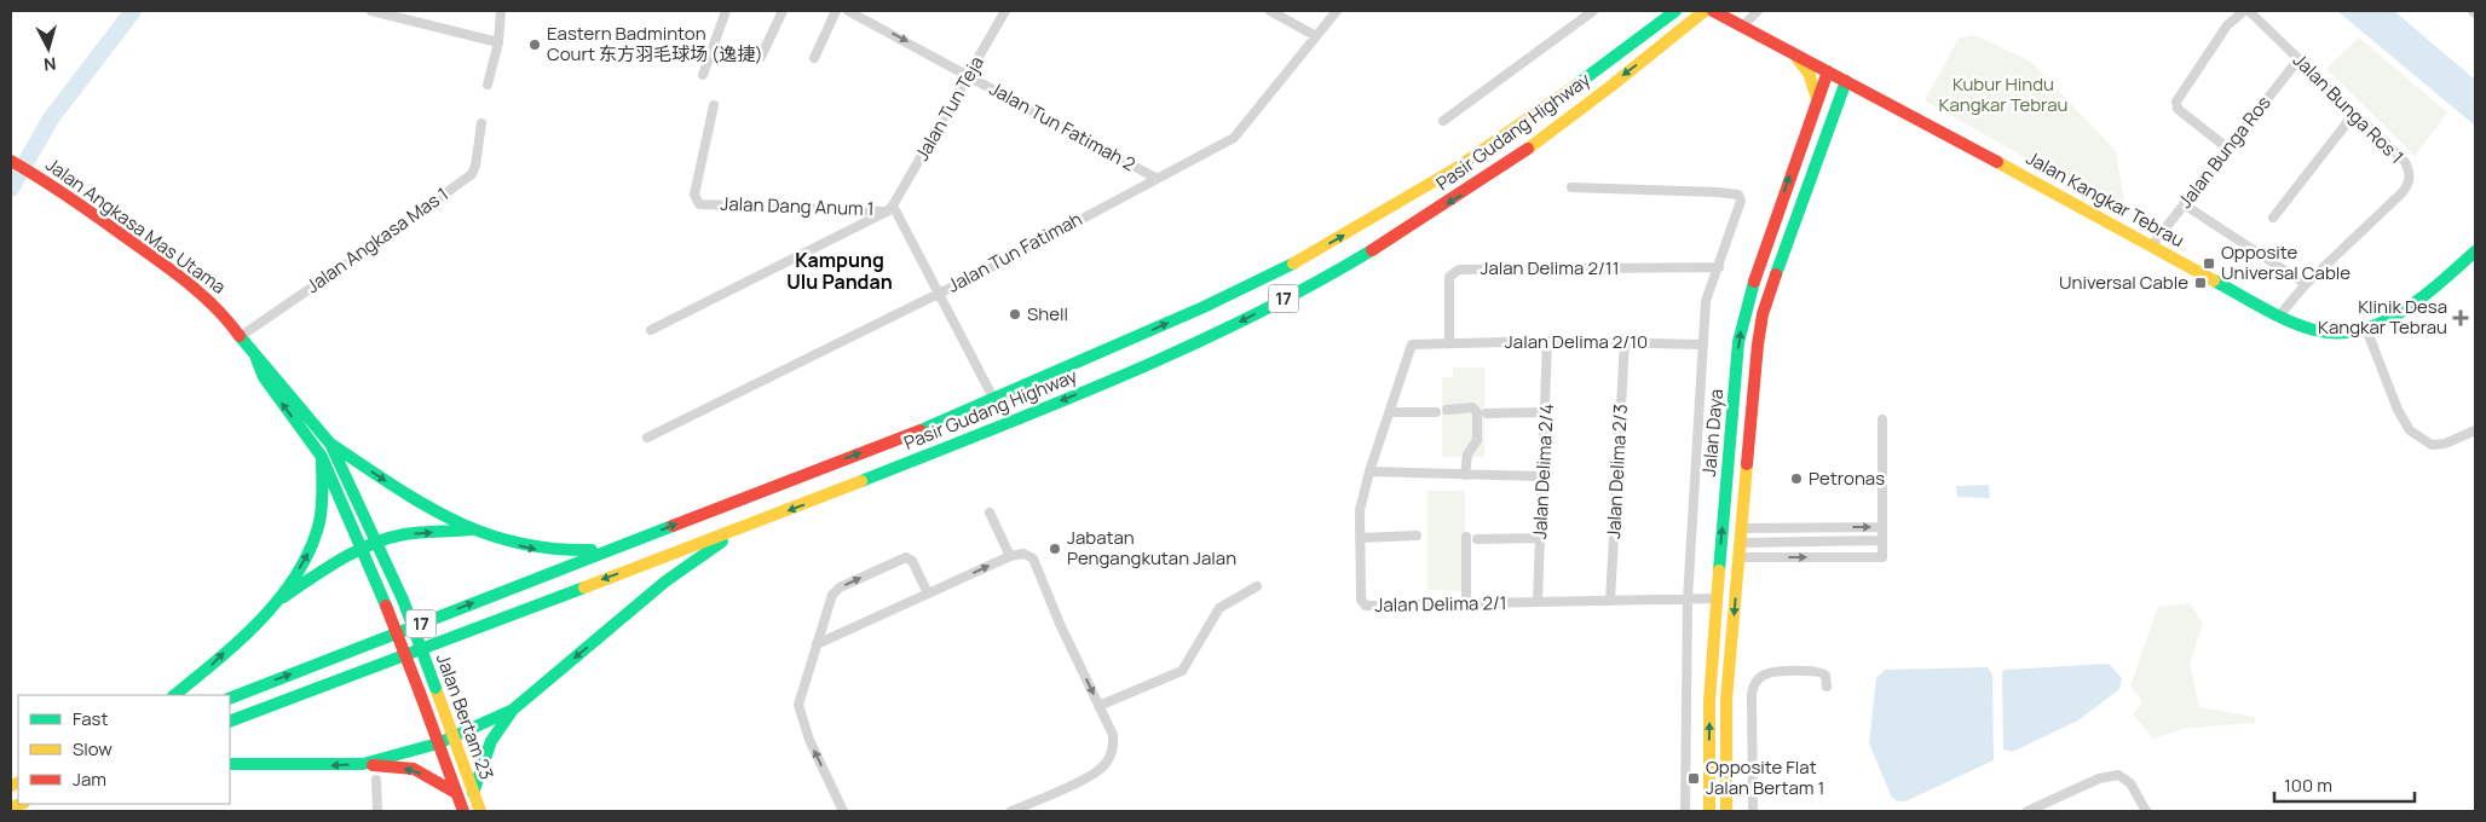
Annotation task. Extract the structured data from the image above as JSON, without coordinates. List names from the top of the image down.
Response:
{
  "streets": {
    "main road": [
      "Pasir Gudang Highway",
      "Jalan Kangkar Tebrau",
      "Jalan Angkasa Mas Utama",
      "17",
      "Jalan Daya",
      "Jalan Bertam 23"
    ],
    "street": [
      "Jalan Tun Teja",
      "Jalan Bunga Ros 1",
      "Jalan Tun Fatimah 2",
      "Jalan Bunga Ros",
      "Jalan Dang Anum 1",
      "Jalan Angkasa Mas 1",
      "Jalan Tun Fatimah",
      "Jalan Delima 2/11",
      "Jalan Delima 2/10",
      "Jalan Delima 2/4",
      "Jalan Delima 2/3",
      "Jalan Delima 2/1"
    ]
  },
  "crossings": [
    ["Jalan Tun Teja", "Jalan Tun Fatimah 2"],
    ["Jalan Tun Teja", "Jalan Dang Anum 1"],
    ["Jalan Bunga Ros 1", "Jalan Bunga Ros"],
    ["Jalan Bunga Ros 1", "Jalan Kangkar Tebrau"],
    ["Jalan Tun Fatimah 2", "Jalan Tun Fatimah"],
    ["Jalan Bunga Ros", "Jalan Kangkar Tebrau"],
    ["Jalan Kangkar Tebrau", "Jalan Daya"],
    ["Jalan Angkasa Mas Utama", "Jalan Angkasa Mas 1"],
    ["Jalan Angkasa Mas Utama", "Jalan Bertam 23"],
    ["Jalan Delima 2/11", "Jalan Delima 2/10"],
    ["Jalan Delima 2/11", "Jalan Delima 2/1"],
    ["Jalan Delima 2/10", "Jalan Delima 2/4"],
    ["Jalan Delima 2/10", "Jalan Delima 2/3"],
    ["Jalan Delima 2/10", "Jalan Delima 2/1"],
    ["Jalan Daya", "Jalan Delima 2/1"],
    ["Jalan Delima 2/4", "Jalan Delima 2/1"],
    ["Jalan Delima 2/3", "Jalan Delima 2/1"]
  ],
  "districts": ["Kampung Ulu Pandan"],
  "parks": ["Kubur Hindu Kangkar Tebrau"],
  "places": {
    "other": [
      "Eastern Badminton Court 东方羽毛球场 (逸捷)",
      "Shell",
      "Petronas",
      "Jabatan Pengangkutan Jalan"
    ],
    "transit": ["Opposite Universal Cable", "Universal Cable", "Opposite Flat Jalan Bertam 1"],
    "health": ["Klinik Desa Kangkar Tebrau"]
  },
  "legend": ["Fast", "Slow", "Jam"],
  "scale_bar": "100 m",
  "north": "bottom"
}
